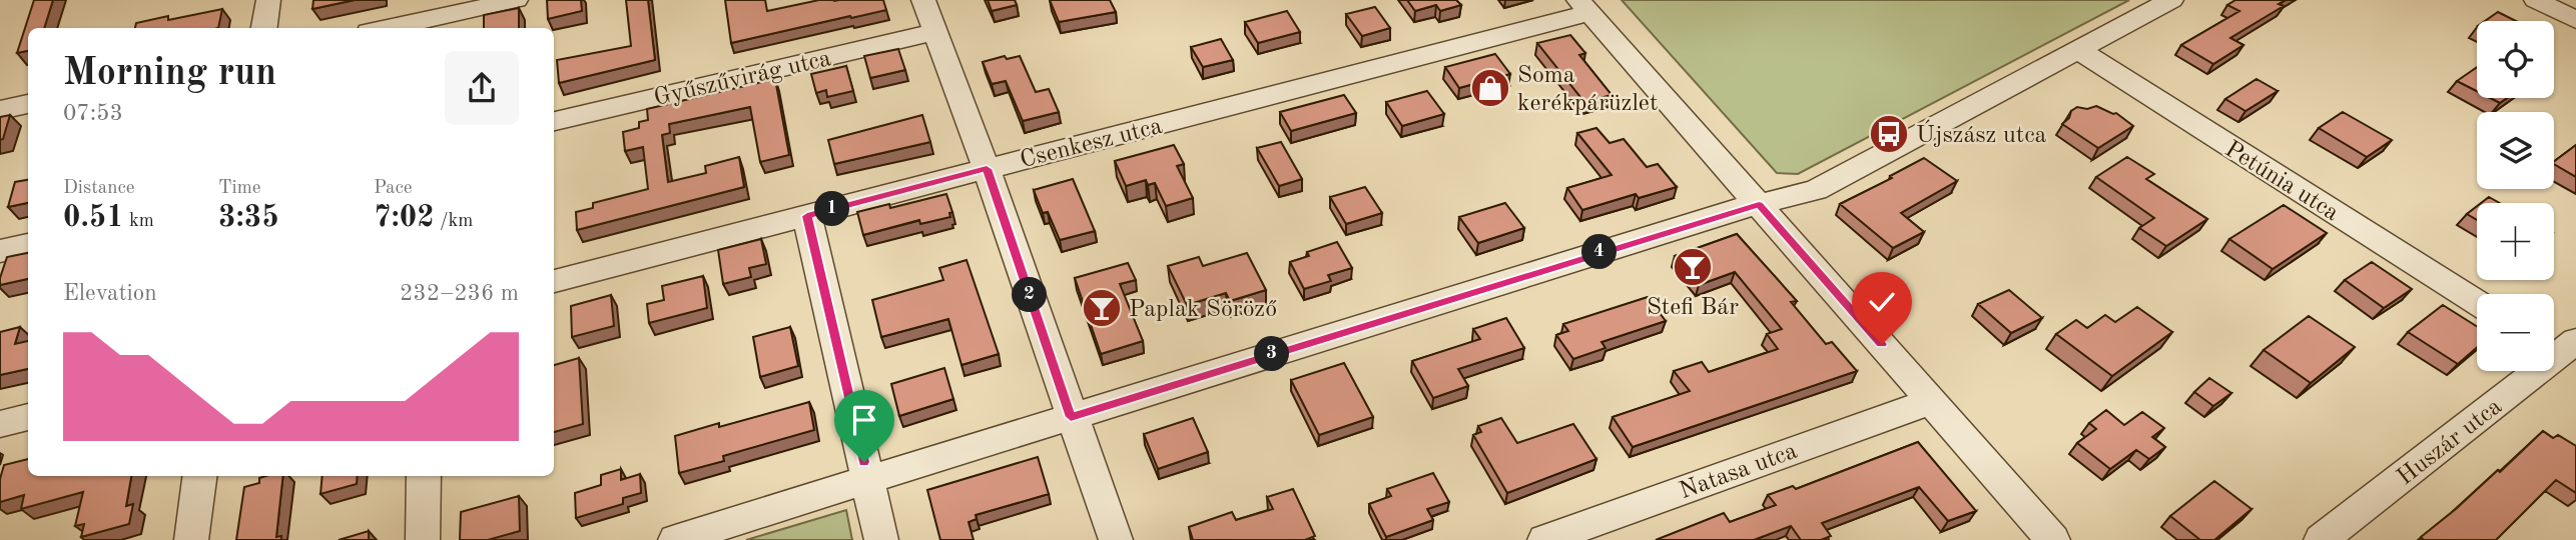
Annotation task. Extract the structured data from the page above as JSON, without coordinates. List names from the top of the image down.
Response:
{
  "streets": {
    "street": [
      "Gyűszűvirág utca",
      "Csenkesz utca",
      "Petúnia utca",
      "Huszár utca",
      "Natasa utca"
    ]
  },
  "places": {
    "shop": ["Soma kerékpárüzlet"],
    "bus stop": ["Újszász utca"],
    "bar": ["Stefi Bár", "Paplak Söröző"]
  },
  "page": {
    "map_buttons": ["+", "−"],
    "heading": ["Morning run", "07:53"],
    "stats": [
      ["Distance", "0.51 km"],
      ["Time", "3:35"],
      ["Pace", "7:02 /km"]
    ],
    "pins": [
      "1",
      "4",
      "2",
      "3"
    ],
    "chart": ["Elevation", "232–236 m"]
  }
}
